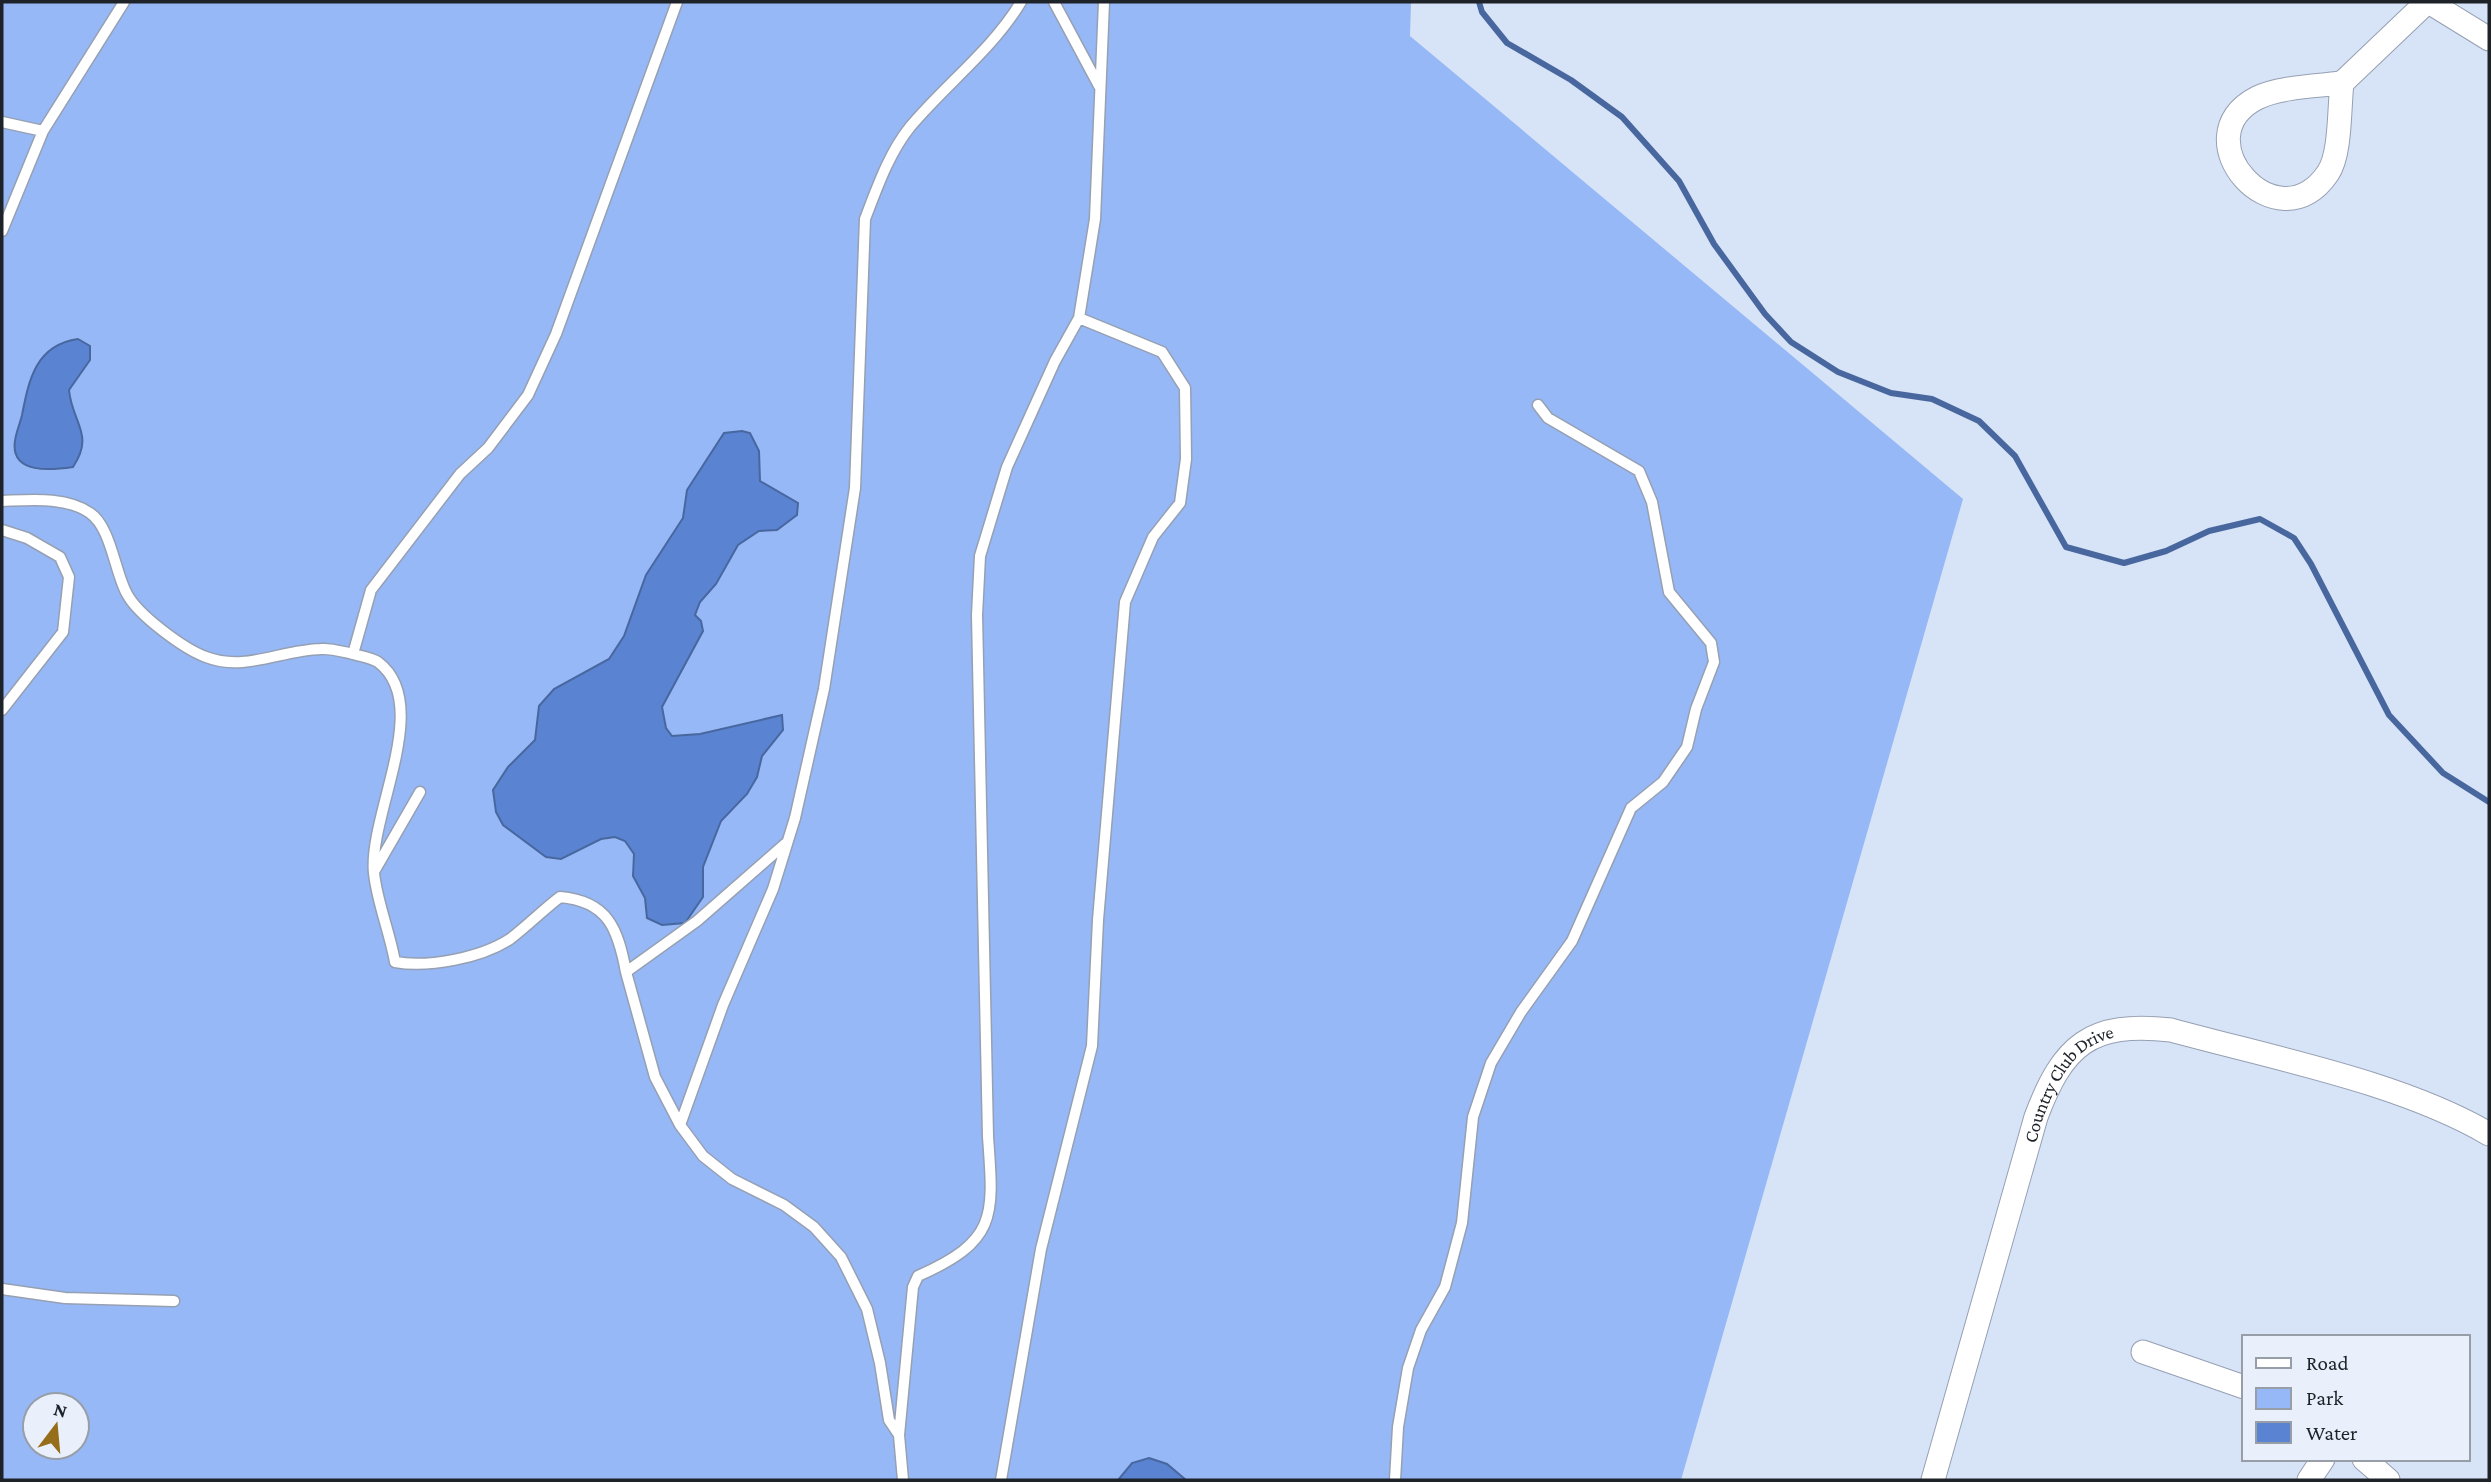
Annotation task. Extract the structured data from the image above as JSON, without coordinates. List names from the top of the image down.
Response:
{
  "streets": {
    "street": ["Country Club Drive"]
  },
  "legend": ["Road", "Park", "Water"],
  "north": "top"
}
